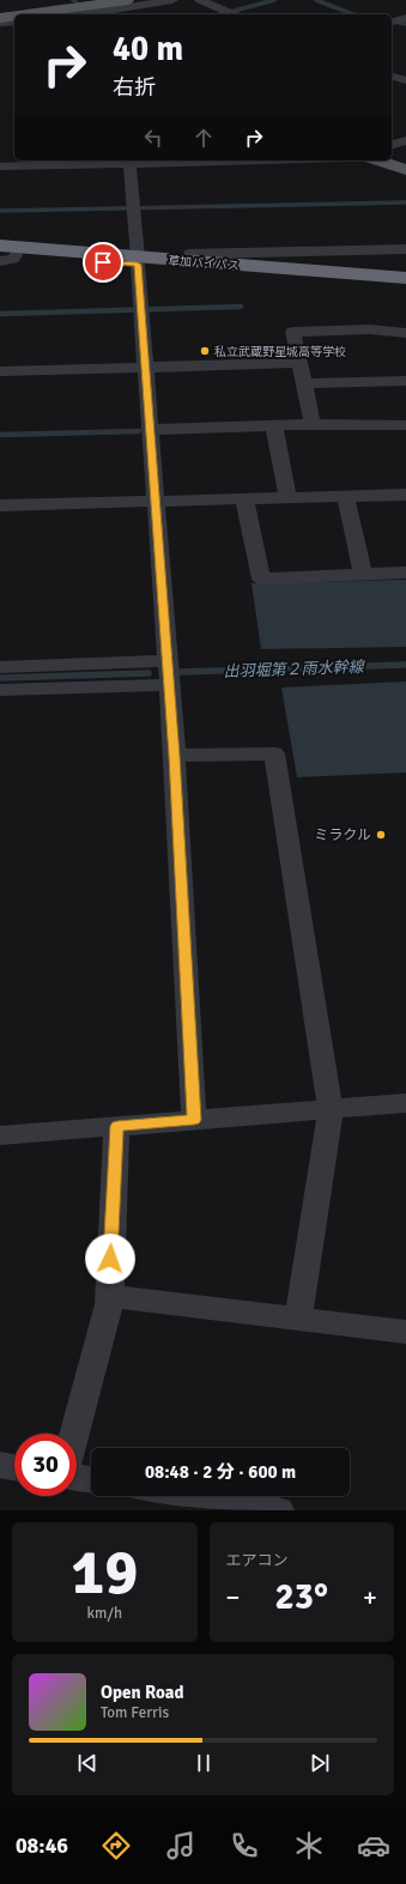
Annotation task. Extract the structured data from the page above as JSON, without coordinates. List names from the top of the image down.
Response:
{
  "streets": {
    "highway": ["草加バイパス"]
  },
  "water": ["出羽堀第２雨水幹線"],
  "places": ["私立武蔵野星城高等学校", "ミラクル"],
  "page": {
    "turn": ["40 m", "右折"],
    "limit": "30",
    "trip": "08:48 · 2 分 · 600 m",
    "tile": [
      ["19", "km/h"],
      "エアコン"
    ],
    "heat": ["−", "23°", "+"],
    "song": ["Open Road", "Tom Ferris"],
    "tabs": "08:46"
  }
}
